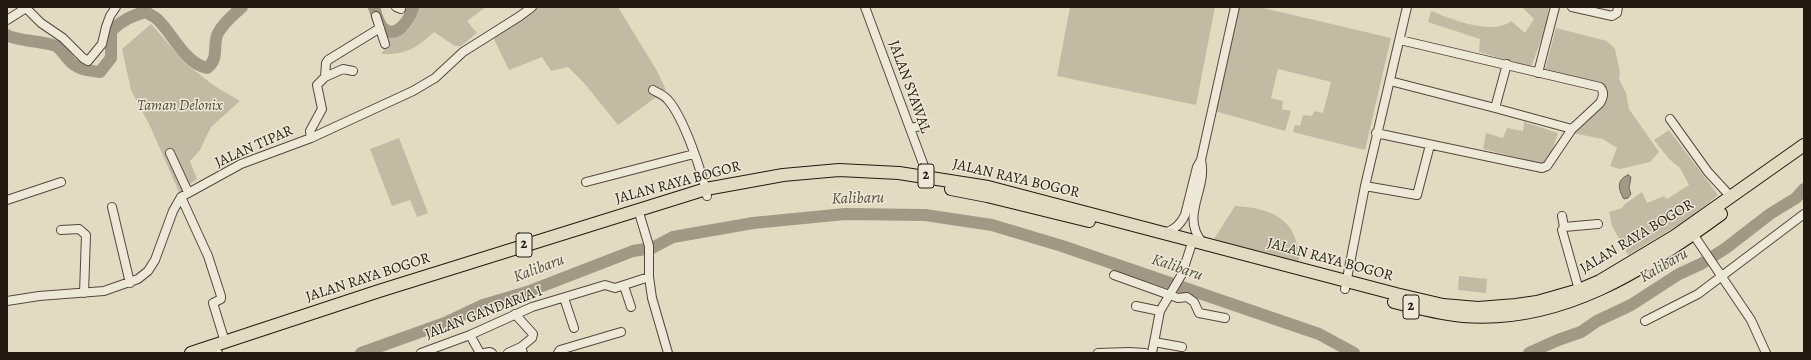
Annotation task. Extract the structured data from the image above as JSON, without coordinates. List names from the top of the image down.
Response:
{
  "streets": {
    "highway": ["2", "JALAN RAYA BOGOR"],
    "street": ["JALAN SYAWAL", "JALAN TIPAR", "JALAN GANDARIA I"]
  },
  "crossings": [
    ["JALAN SYAWAL", "JALAN RAYA BOGOR"]
  ],
  "water": ["Kalibaru"],
  "parks": ["Taman Delonix"]
}
